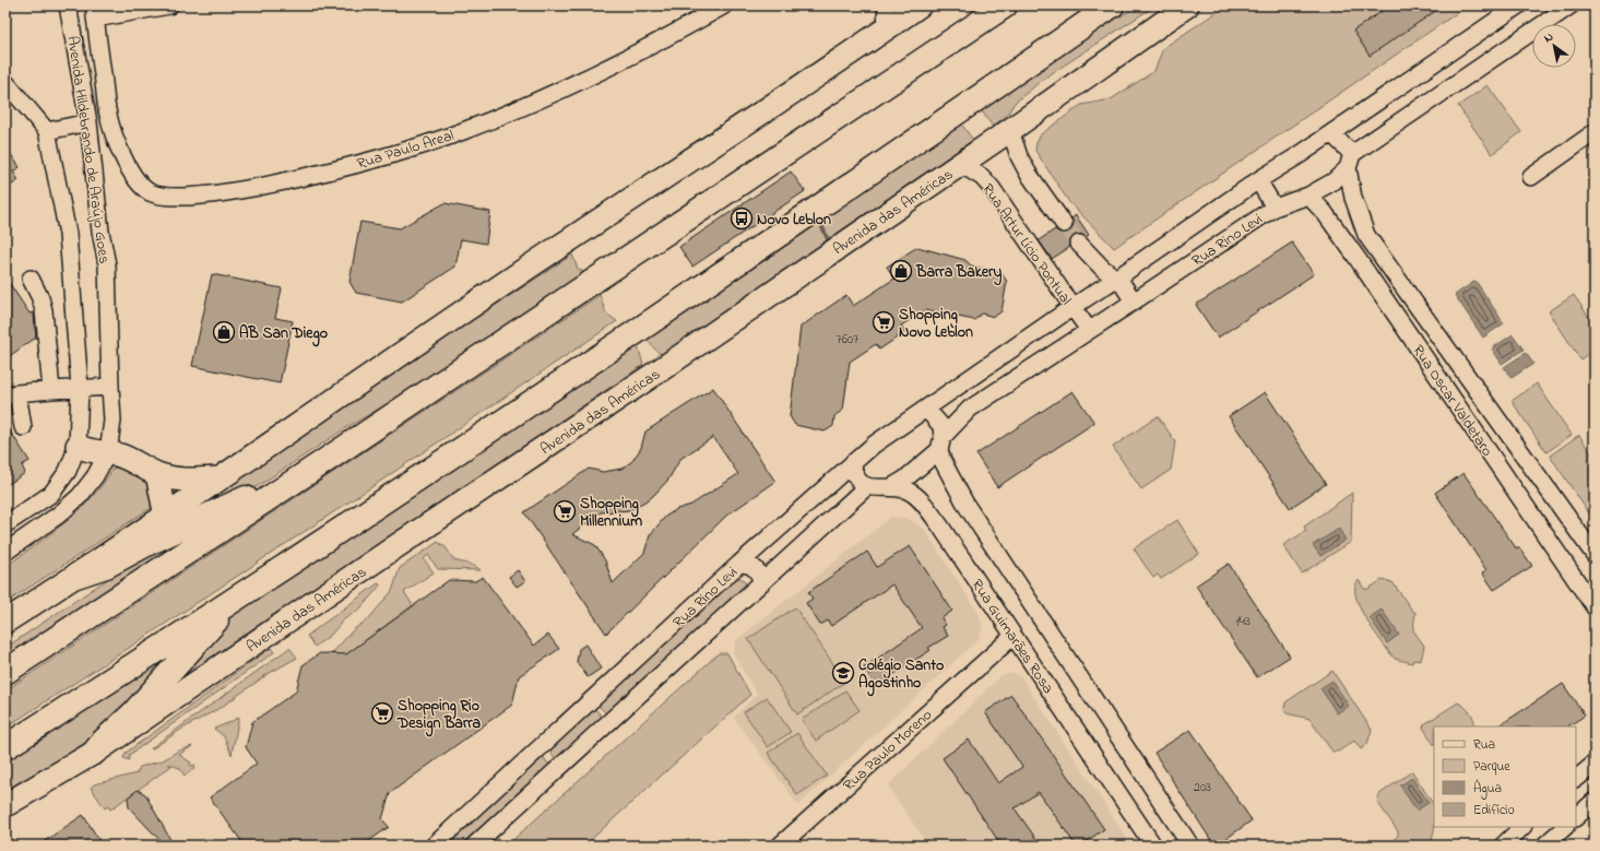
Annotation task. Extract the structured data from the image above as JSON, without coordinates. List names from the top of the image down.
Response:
{
  "streets": {
    "main road": ["Avenida das Américas"],
    "street": [
      "Rua Paulo Areal",
      "Avenida Hildebrando de Araújo Goes",
      "Rua Rino Levi",
      "Rua Artur Lício Pontual",
      "Rua Oscar Valdetaro",
      "Rua Guimarães Rosa",
      "Rua Paulo Moreno"
    ]
  },
  "crossings": [
    ["Rua Paulo Areal", "Avenida Hildebrando de Araújo Goes"],
    ["Avenida das Américas", "Rua Artur Lício Pontual"],
    ["Rua Rino Levi", "Rua Artur Lício Pontual"],
    ["Rua Rino Levi", "Rua Oscar Valdetaro"],
    ["Rua Rino Levi", "Rua Guimarães Rosa"],
    ["Rua Guimarães Rosa", "Rua Paulo Moreno"]
  ],
  "places": {
    "bus stop": ["Novo Leblon"],
    "shop": ["Barra Bakery", "AB San Diego"],
    "supermarket": ["Shopping Novo Leblon", "Shopping Millennium", "Shopping Rio Design Barra"],
    "school or university": ["Colégio Santo Agostinho"]
  },
  "house_numbers": ["7607", "143", "203"],
  "legend": [
    "Rua",
    "Parque",
    "Água",
    "Edifício"
  ],
  "north": "top left"
}
